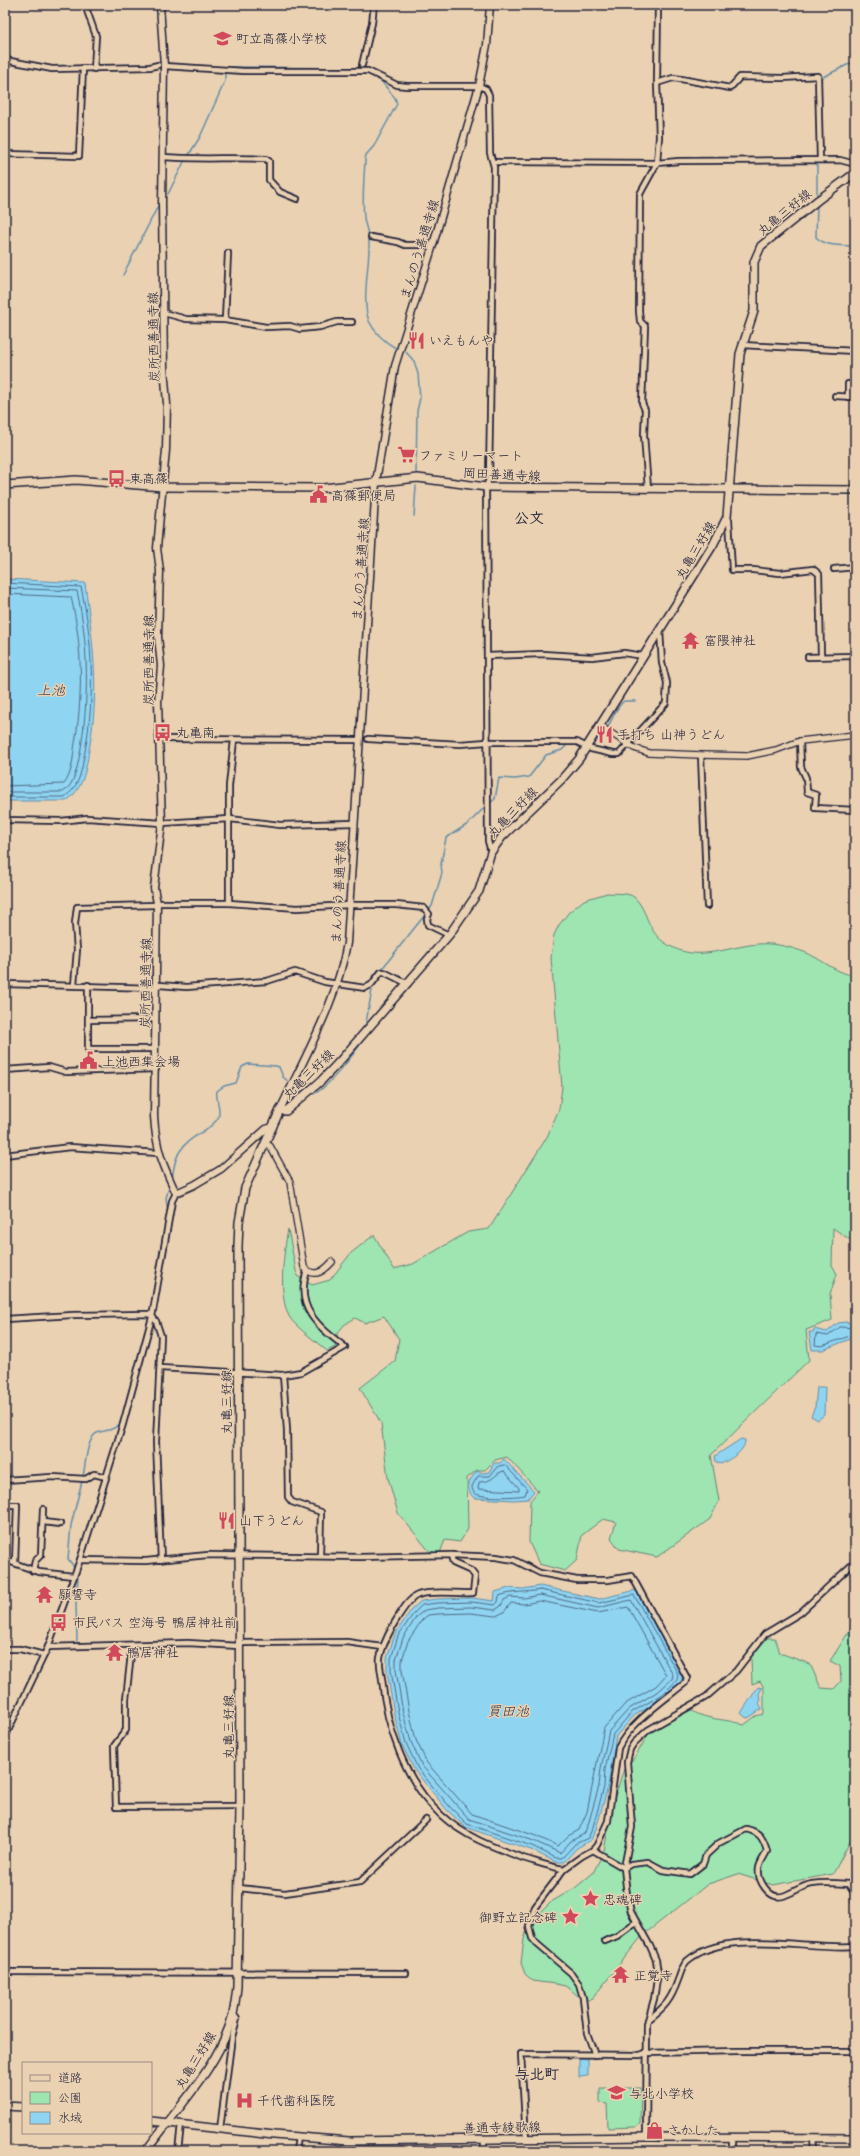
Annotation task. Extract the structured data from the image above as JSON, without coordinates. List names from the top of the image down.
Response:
{
  "streets": {
    "main road": [
      "丸亀三好線",
      "まんのう善通寺線",
      "炭所西善通寺線",
      "岡田善通寺線",
      "善通寺綾歌線"
    ]
  },
  "crossings": [
    ["丸亀三好線", "まんのう善通寺線"],
    ["丸亀三好線", "岡田善通寺線"],
    ["丸亀三好線", "善通寺綾歌線"],
    ["まんのう善通寺線", "岡田善通寺線"],
    ["炭所西善通寺線", "岡田善通寺線"]
  ],
  "districts": ["公文", "与北町"],
  "water": ["上池", "買田池"],
  "places": {
    "school or university": ["町立高篠小学校", "与北小学校"],
    "restaurant": ["いえもんや", "手打ち 山神うどん", "山下うどん"],
    "supermarket": ["ファミリーマート"],
    "bus stop": ["東高篠", "丸亀南", "市民バス 空海号 鴨居神社前"],
    "public building": ["高篠郵便局", "上池西集会場"],
    "temple": [
      "富隈神社",
      "願誓寺",
      "鴨居神社",
      "正覚寺"
    ],
    "place": ["忠魂碑", "御野立記念碑"],
    "hospital": ["千代歯科医院"],
    "shop": ["さかした"]
  },
  "legend": ["道路", "公園", "水域"]
}
